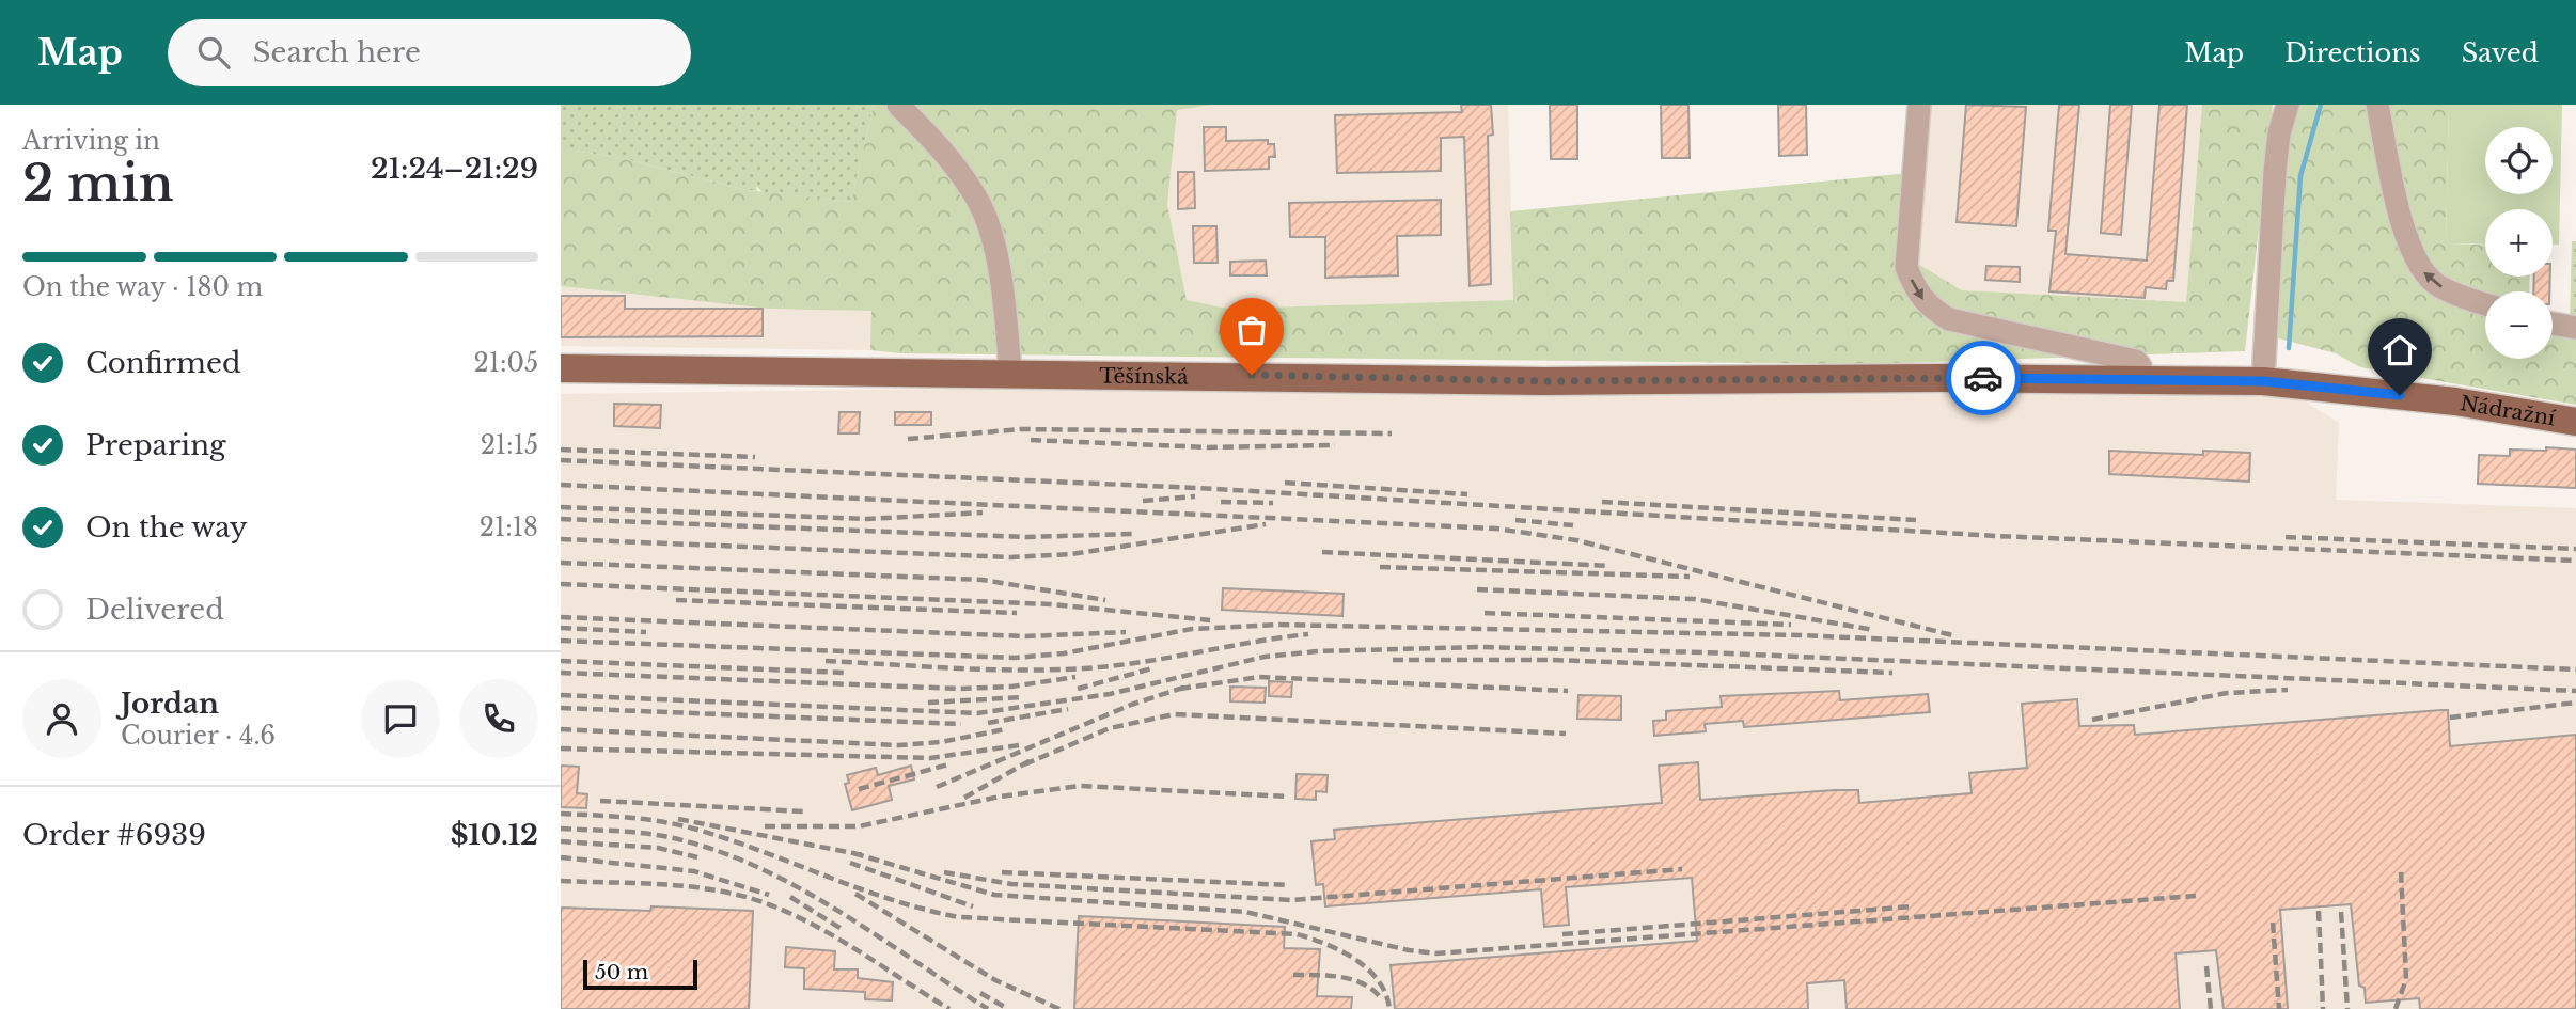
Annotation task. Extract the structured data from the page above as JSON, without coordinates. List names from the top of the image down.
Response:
{
  "streets": {
    "main road": ["Těšínská", "Nádražní"]
  },
  "crossings": [
    ["Těšínská", "Nádražní"]
  ],
  "scale_bar": "50 m",
  "page": {
    "header": "Map",
    "search": "Search here",
    "nav": ["Map", "Directions", "Saved"],
    "heading": ["2 min", "Arriving in", "21:24–21:29"],
    "panel": [
      "Jordan",
      "Courier · 4.6",
      "Order #6939",
      "$10.12"
    ],
    "map_buttons": ["+", "−"],
    "bar": "On the way · 180 m",
    "list": [
      ["Confirmed", "21:05"],
      ["Preparing", "21:15"],
      ["On the way", "21:18"],
      "Delivered"
    ],
    "scale": "50 m"
  }
}
